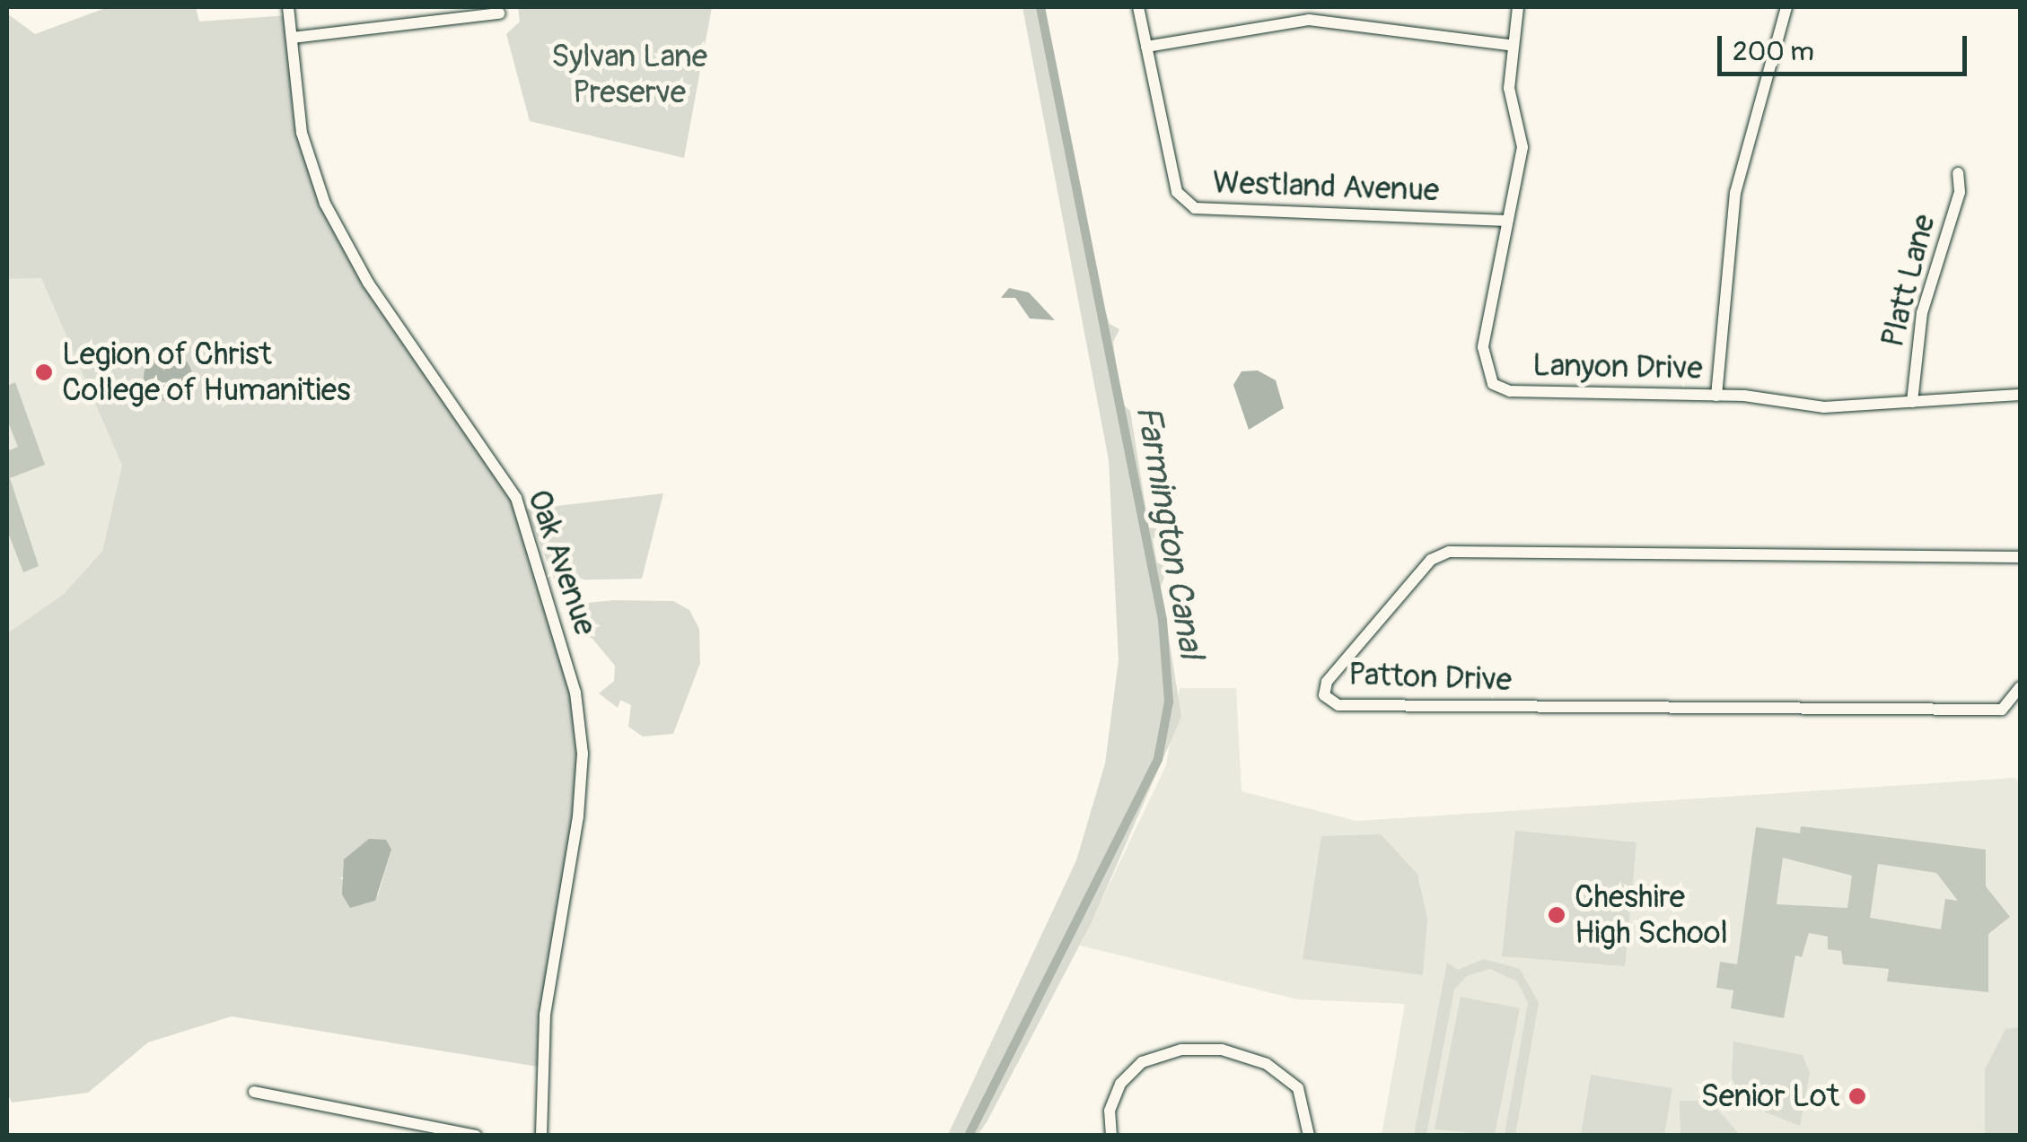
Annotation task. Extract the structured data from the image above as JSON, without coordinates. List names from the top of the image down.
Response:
{
  "streets": {
    "street": [
      "Westland Avenue",
      "Platt Lane",
      "Lanyon Drive",
      "Oak Avenue",
      "Patton Drive"
    ]
  },
  "crossings": [
    ["Westland Avenue", "Lanyon Drive"],
    ["Platt Lane", "Lanyon Drive"]
  ],
  "water": ["Farmington Canal"],
  "parks": ["Sylvan Lane Preserve"],
  "places": ["Legion of Christ College of Humanities", "Cheshire High School", "Senior Lot"],
  "scale_bar": "200 m"
}
